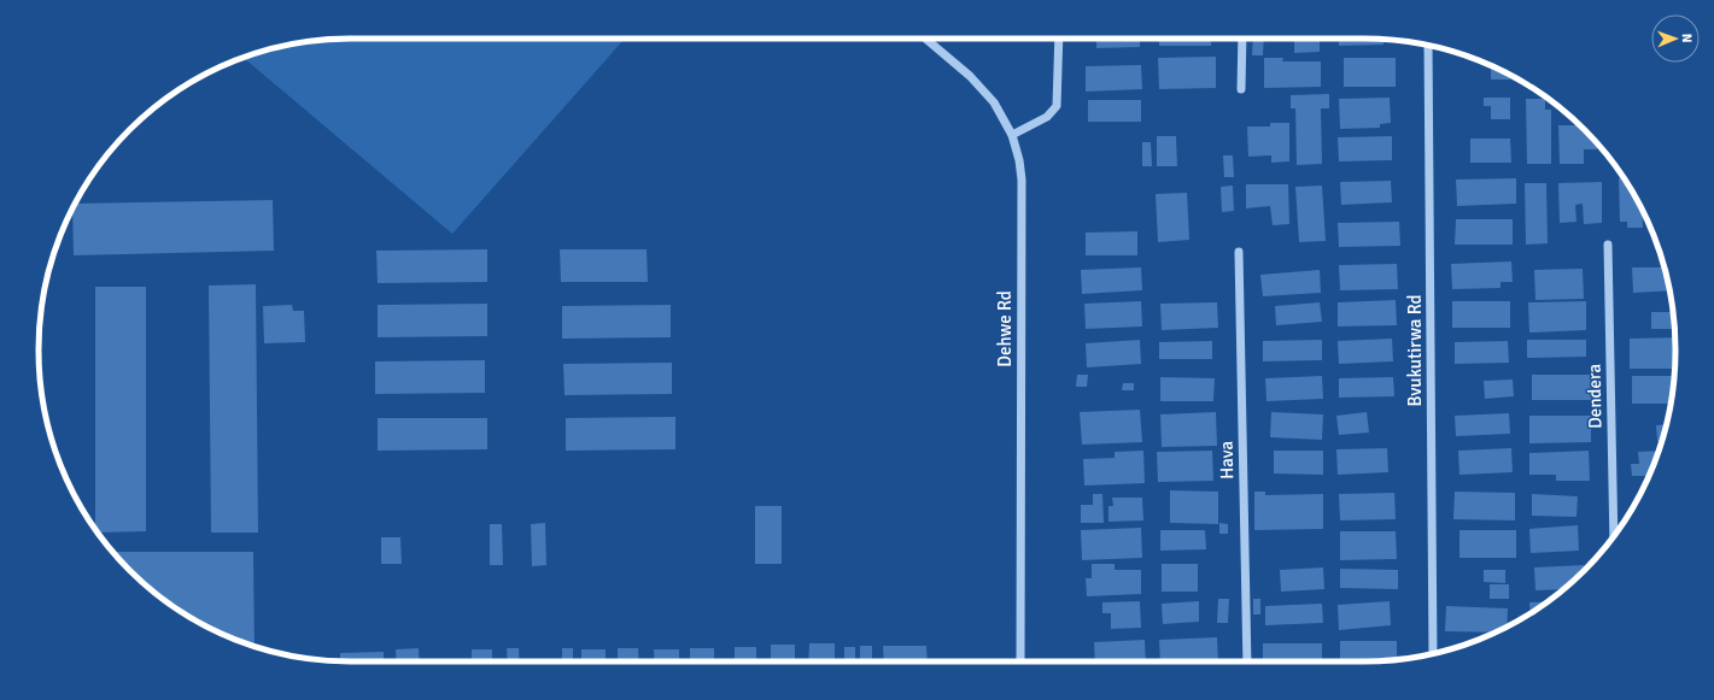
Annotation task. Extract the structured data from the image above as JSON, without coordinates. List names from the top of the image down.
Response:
{
  "streets": {
    "street": [
      "Dehwe Rd",
      "Bvukutirwa Rd",
      "Dendera",
      "Hava"
    ]
  },
  "north": "right"
}
